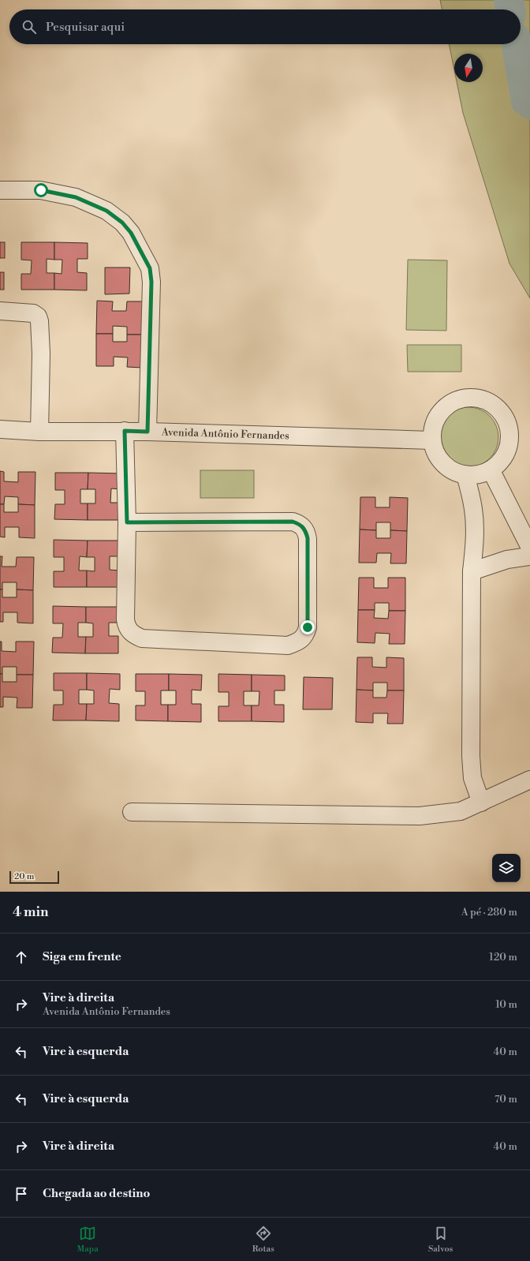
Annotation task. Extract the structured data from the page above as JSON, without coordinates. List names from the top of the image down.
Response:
{
  "streets": {
    "street": ["Avenida Antônio Fernandes"]
  },
  "scale_bar": "20 m",
  "north": "bottom",
  "page": {
    "search": "Pesquisar aqui",
    "scale": "20 m",
    "heading": ["4 min", "A pé · 280 m"],
    "list": [
      ["Siga em frente", "120 m"],
      ["Vire à direita", "Avenida Antônio Fernandes", "10 m"],
      ["Vire à esquerda", "40 m"],
      ["Vire à esquerda", "70 m"],
      ["Vire à direita", "40 m"],
      "Chegada ao destino"
    ],
    "nav": ["Mapa", "Rotas", "Salvos"]
  }
}
